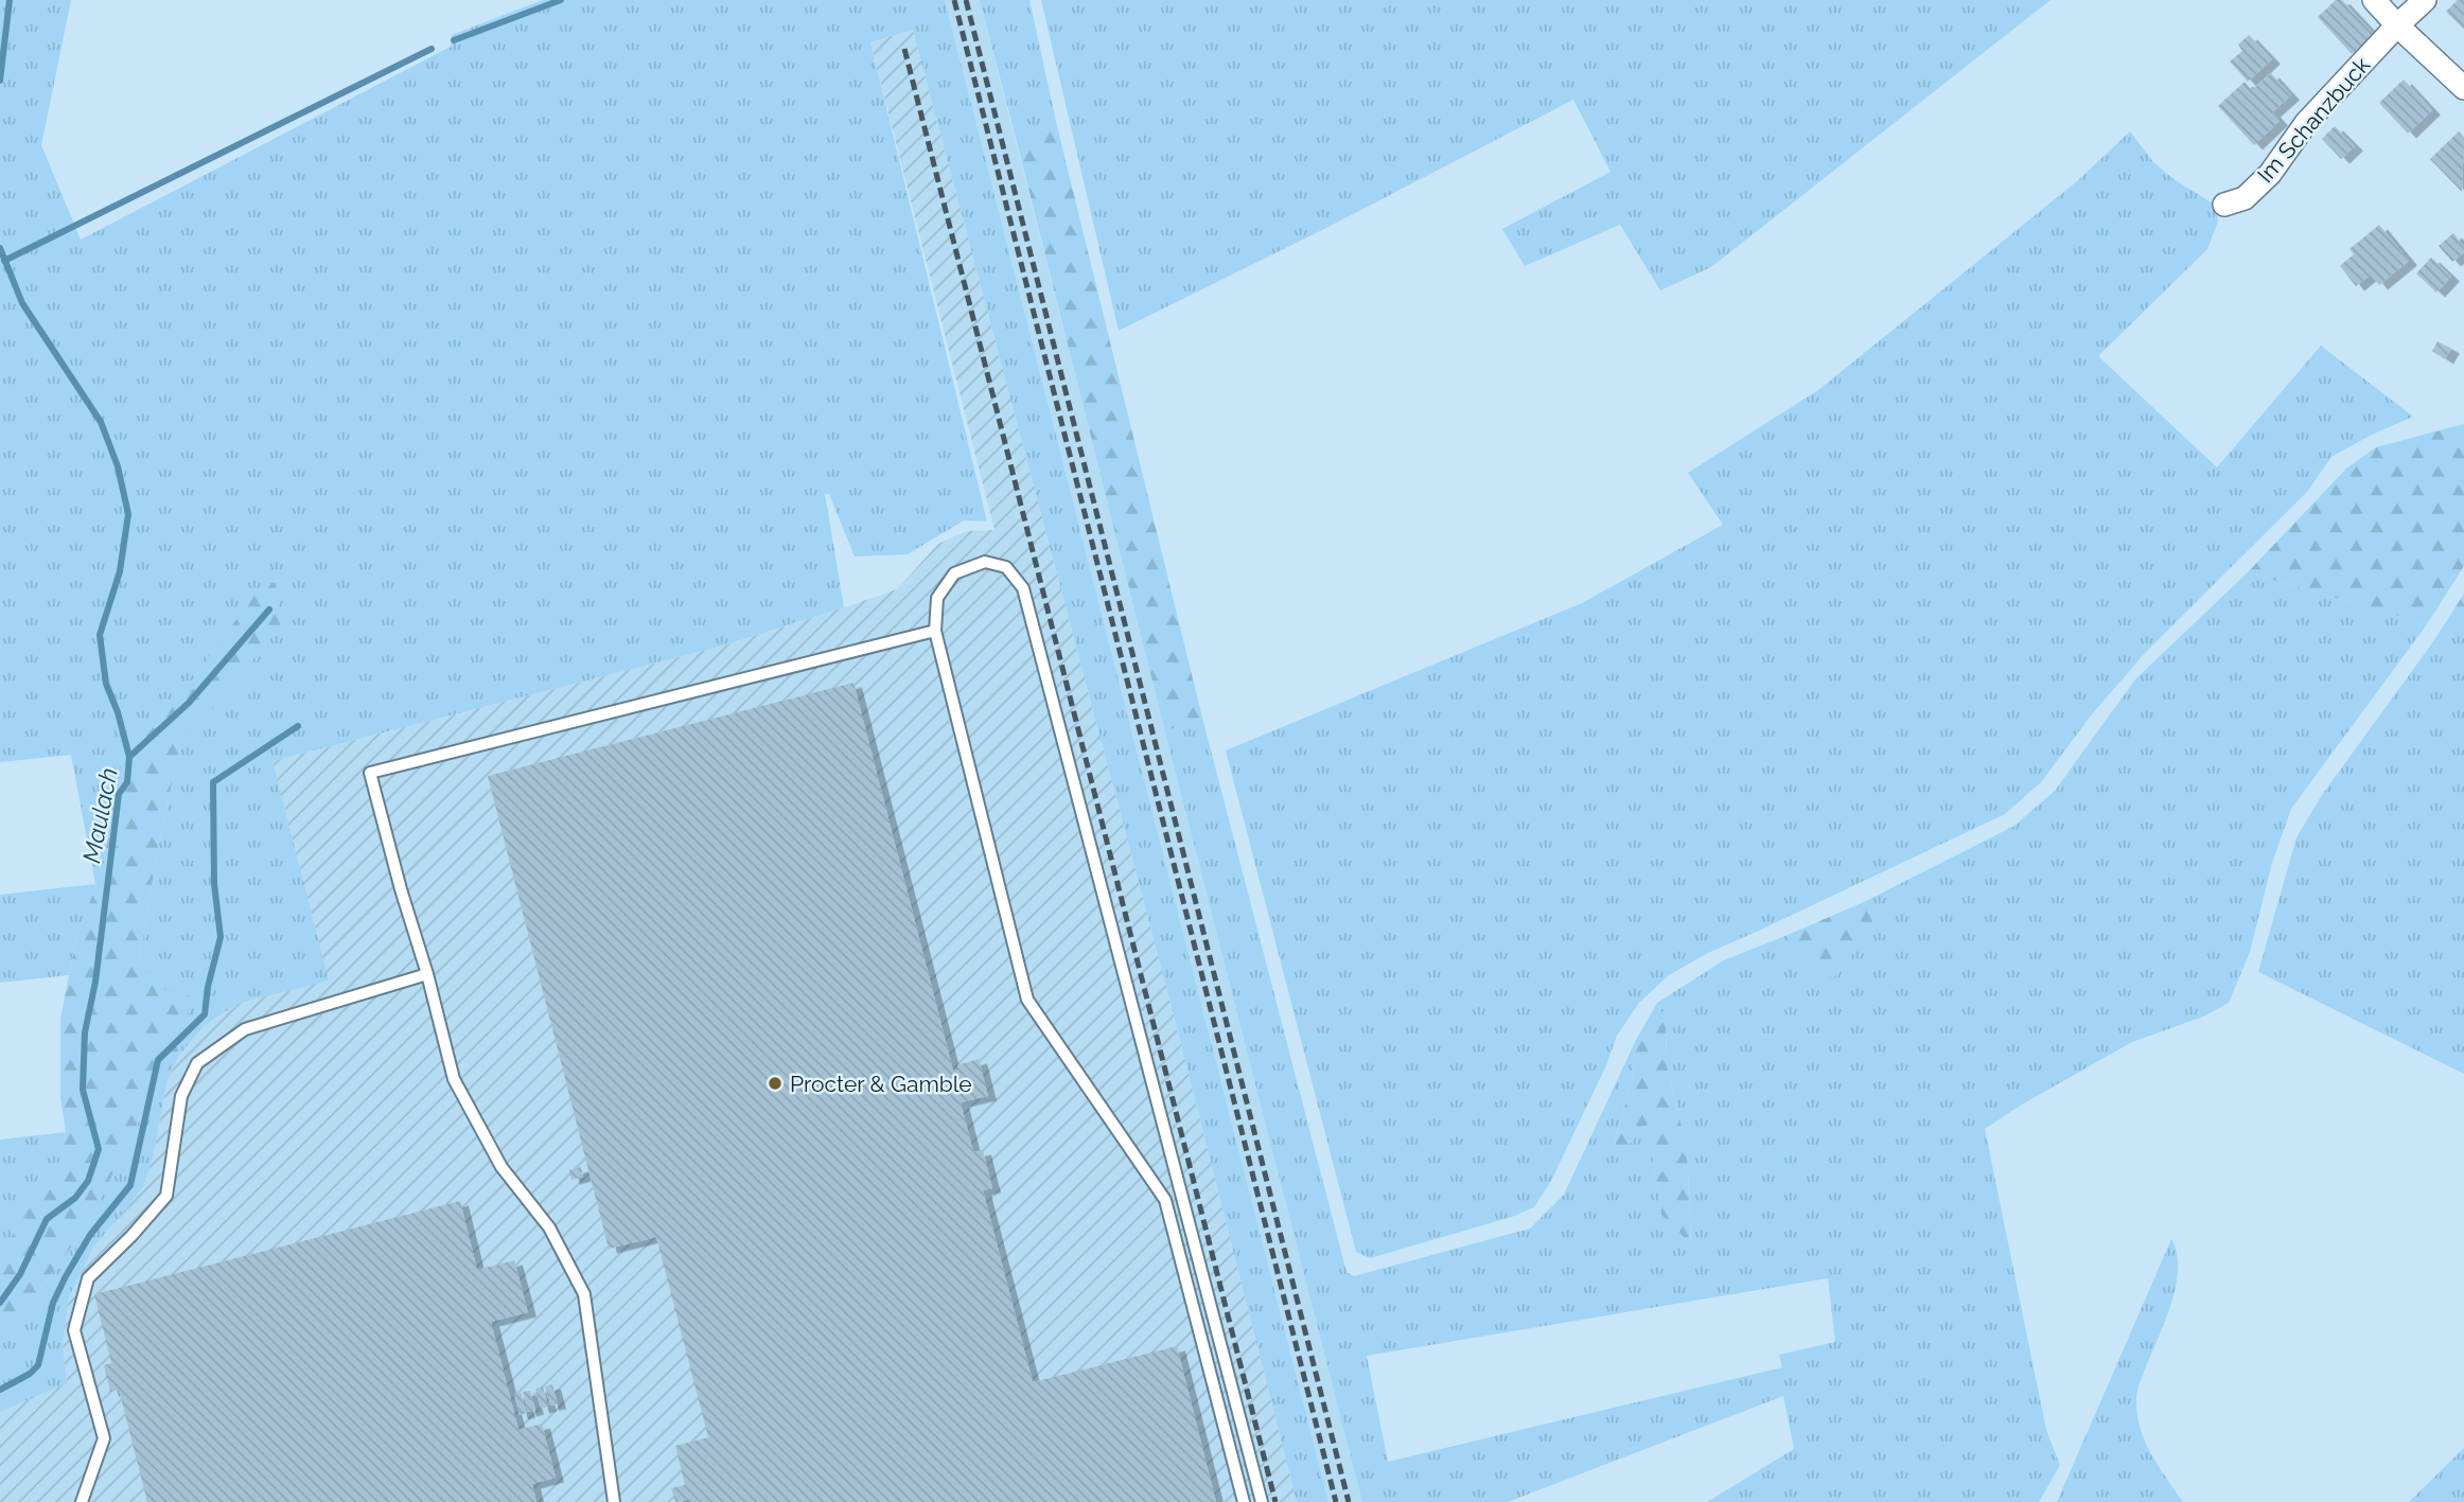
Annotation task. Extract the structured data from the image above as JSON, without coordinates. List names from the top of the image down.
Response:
{
  "streets": {
    "street": ["Im Schanzbuck"]
  },
  "water": ["Maulach"],
  "places": ["Procter & Gamble"]
}
